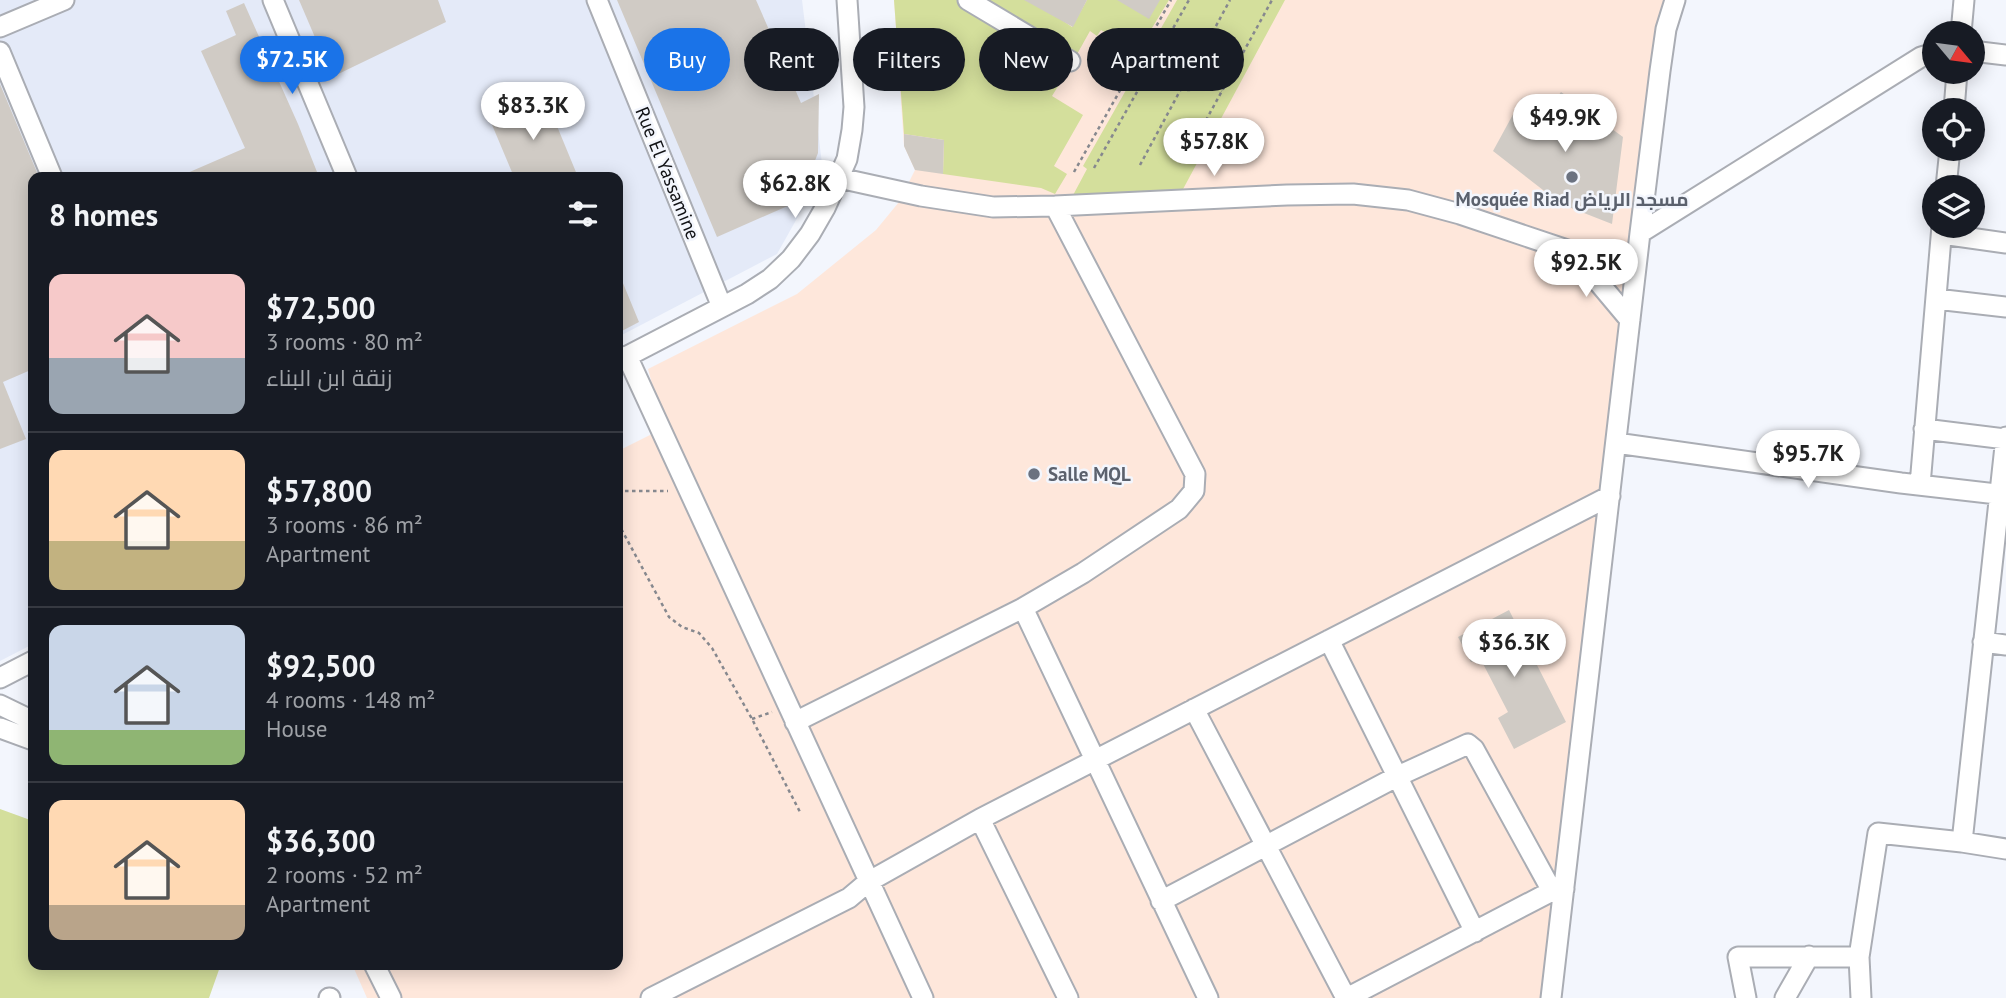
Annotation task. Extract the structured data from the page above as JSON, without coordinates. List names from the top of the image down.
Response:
{
  "streets": {
    "street": ["Rue El Yassamine"]
  },
  "places": ["Mosquée Riad مسجد الرياض", "Salle MQL"],
  "north": "bottom right",
  "page": {
    "chip": [
      "Buy",
      "Rent",
      "Filters",
      "New",
      "Apartment"
    ],
    "price": [
      "$72.5K",
      "$83.3K",
      "$49.9K",
      "$57.8K",
      "$62.8K",
      "$92.5K",
      "$95.7K",
      "$36.3K"
    ],
    "heading": "8 homes",
    "list": [
      {
        "name": "$72,500",
        "note": "3 rooms · 80 m² · زنقة ابن البناء"
      },
      {
        "name": "$57,800",
        "note": "3 rooms · 86 m² · Apartment"
      },
      {
        "name": "$92,500",
        "note": "4 rooms · 148 m² · House"
      },
      {
        "name": "$36,300",
        "note": "2 rooms · 52 m² · Apartment"
      }
    ]
  }
}
